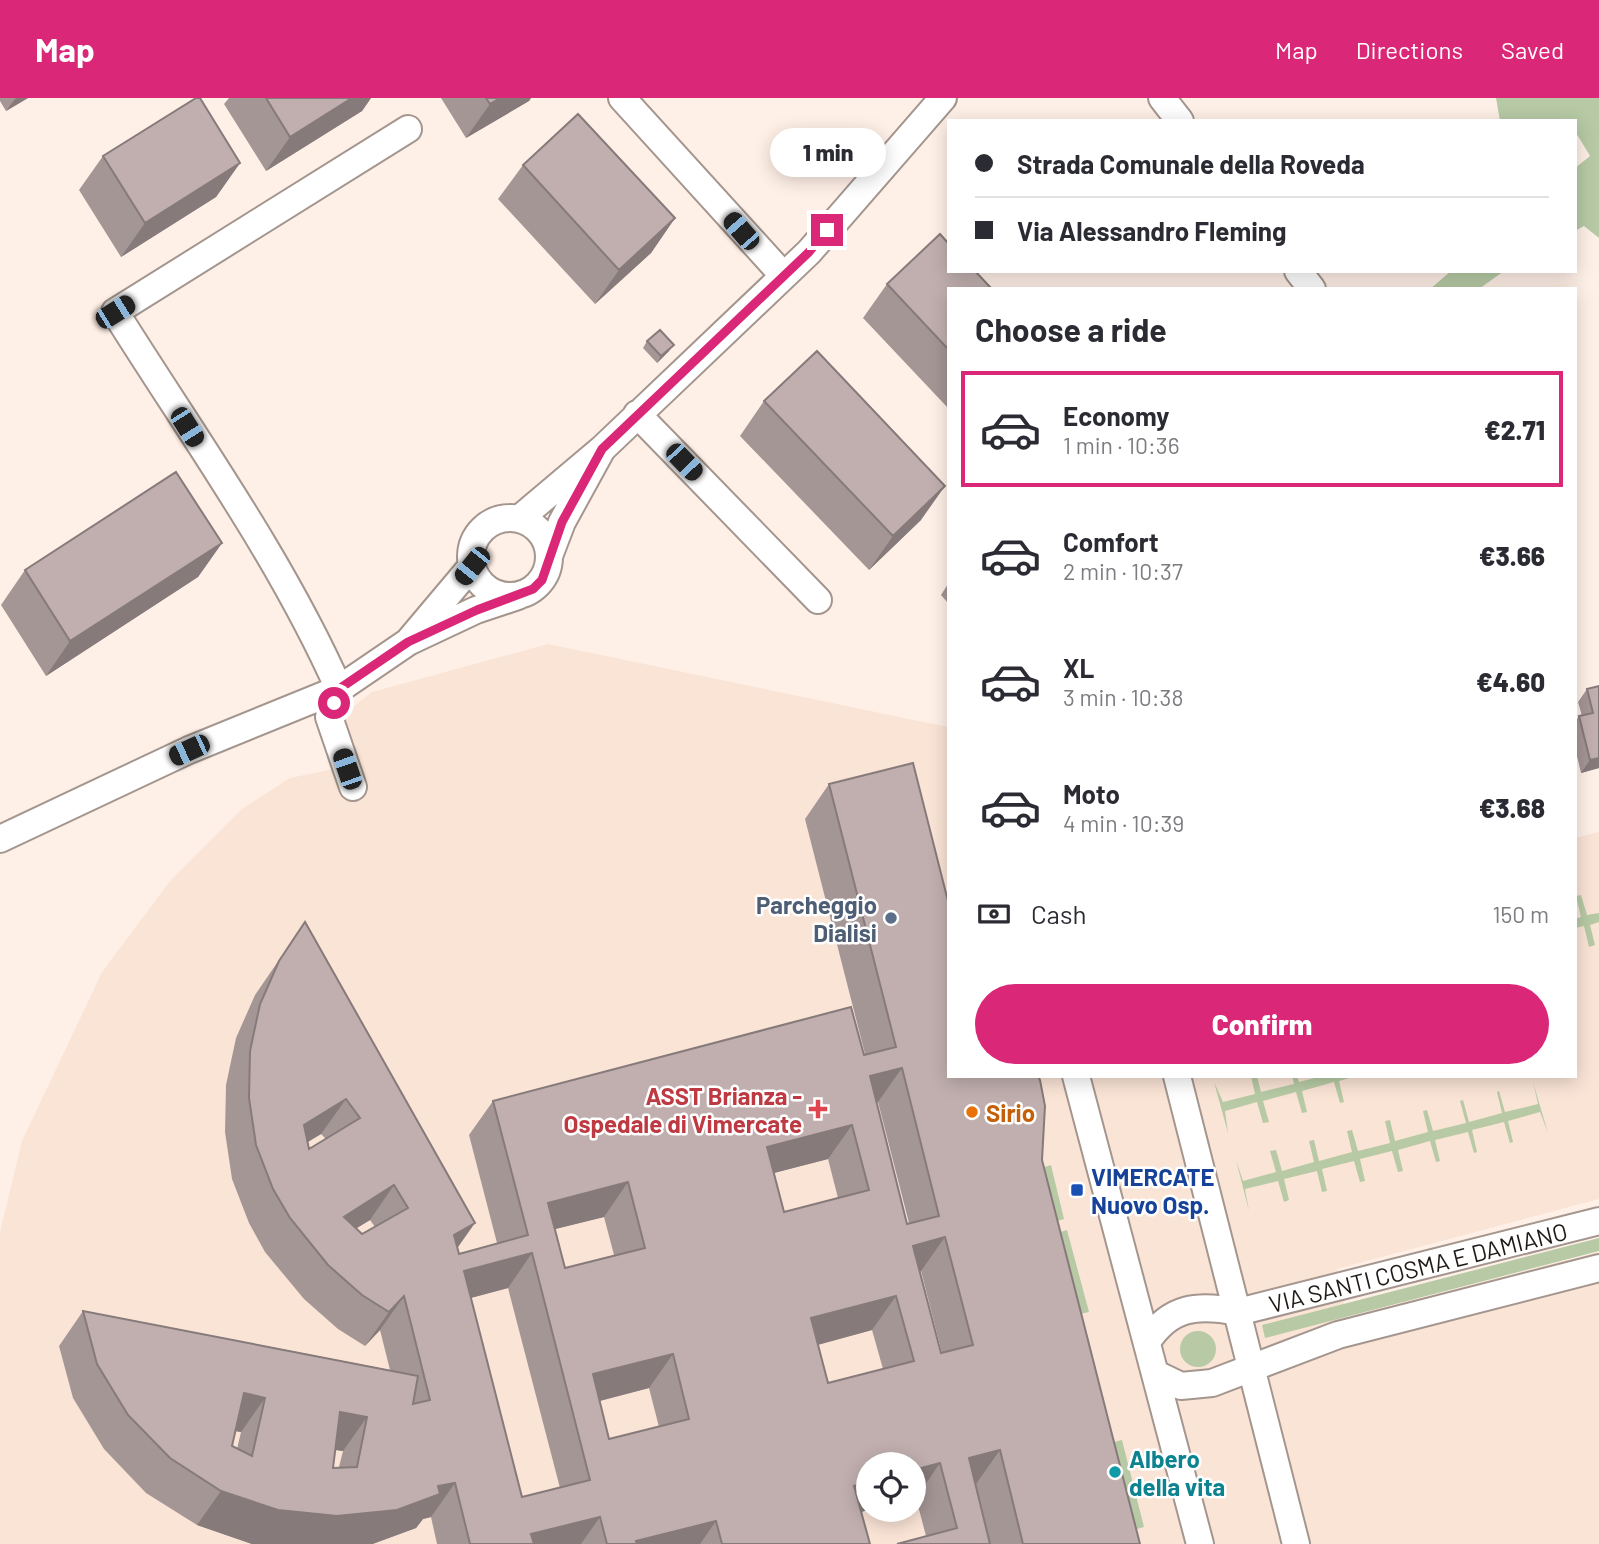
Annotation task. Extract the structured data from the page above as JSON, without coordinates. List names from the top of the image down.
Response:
{
  "streets": {
    "street": ["VIA SANTI COSMA E DAMIANO"]
  },
  "places": {
    "other": ["Parcheggio Dialisi", "Sirio", "Albero della vita"],
    "health": ["ASST Brianza - Ospedale di Vimercate"],
    "transit": ["VIMERCATE Nuovo Osp."]
  },
  "page": {
    "header": "Map",
    "nav": ["Map", "Directions", "Saved"],
    "banner": ["Strada Comunale della Roveda", "Via Alessandro Fleming"],
    "bubble": "1 min",
    "heading": "Choose a ride",
    "list": [
      {
        "name": "Economy",
        "note": "1 min · 10:36",
        "value": "€2.71"
      },
      {
        "name": "Comfort",
        "note": "2 min · 10:37",
        "value": "€3.66"
      },
      {
        "name": "XL",
        "note": "3 min · 10:38",
        "value": "€4.60"
      },
      {
        "name": "Moto",
        "note": "4 min · 10:39",
        "value": "€3.68"
      }
    ],
    "pay": ["Cash", "150 m"],
    "buttons": "Confirm"
  }
}
